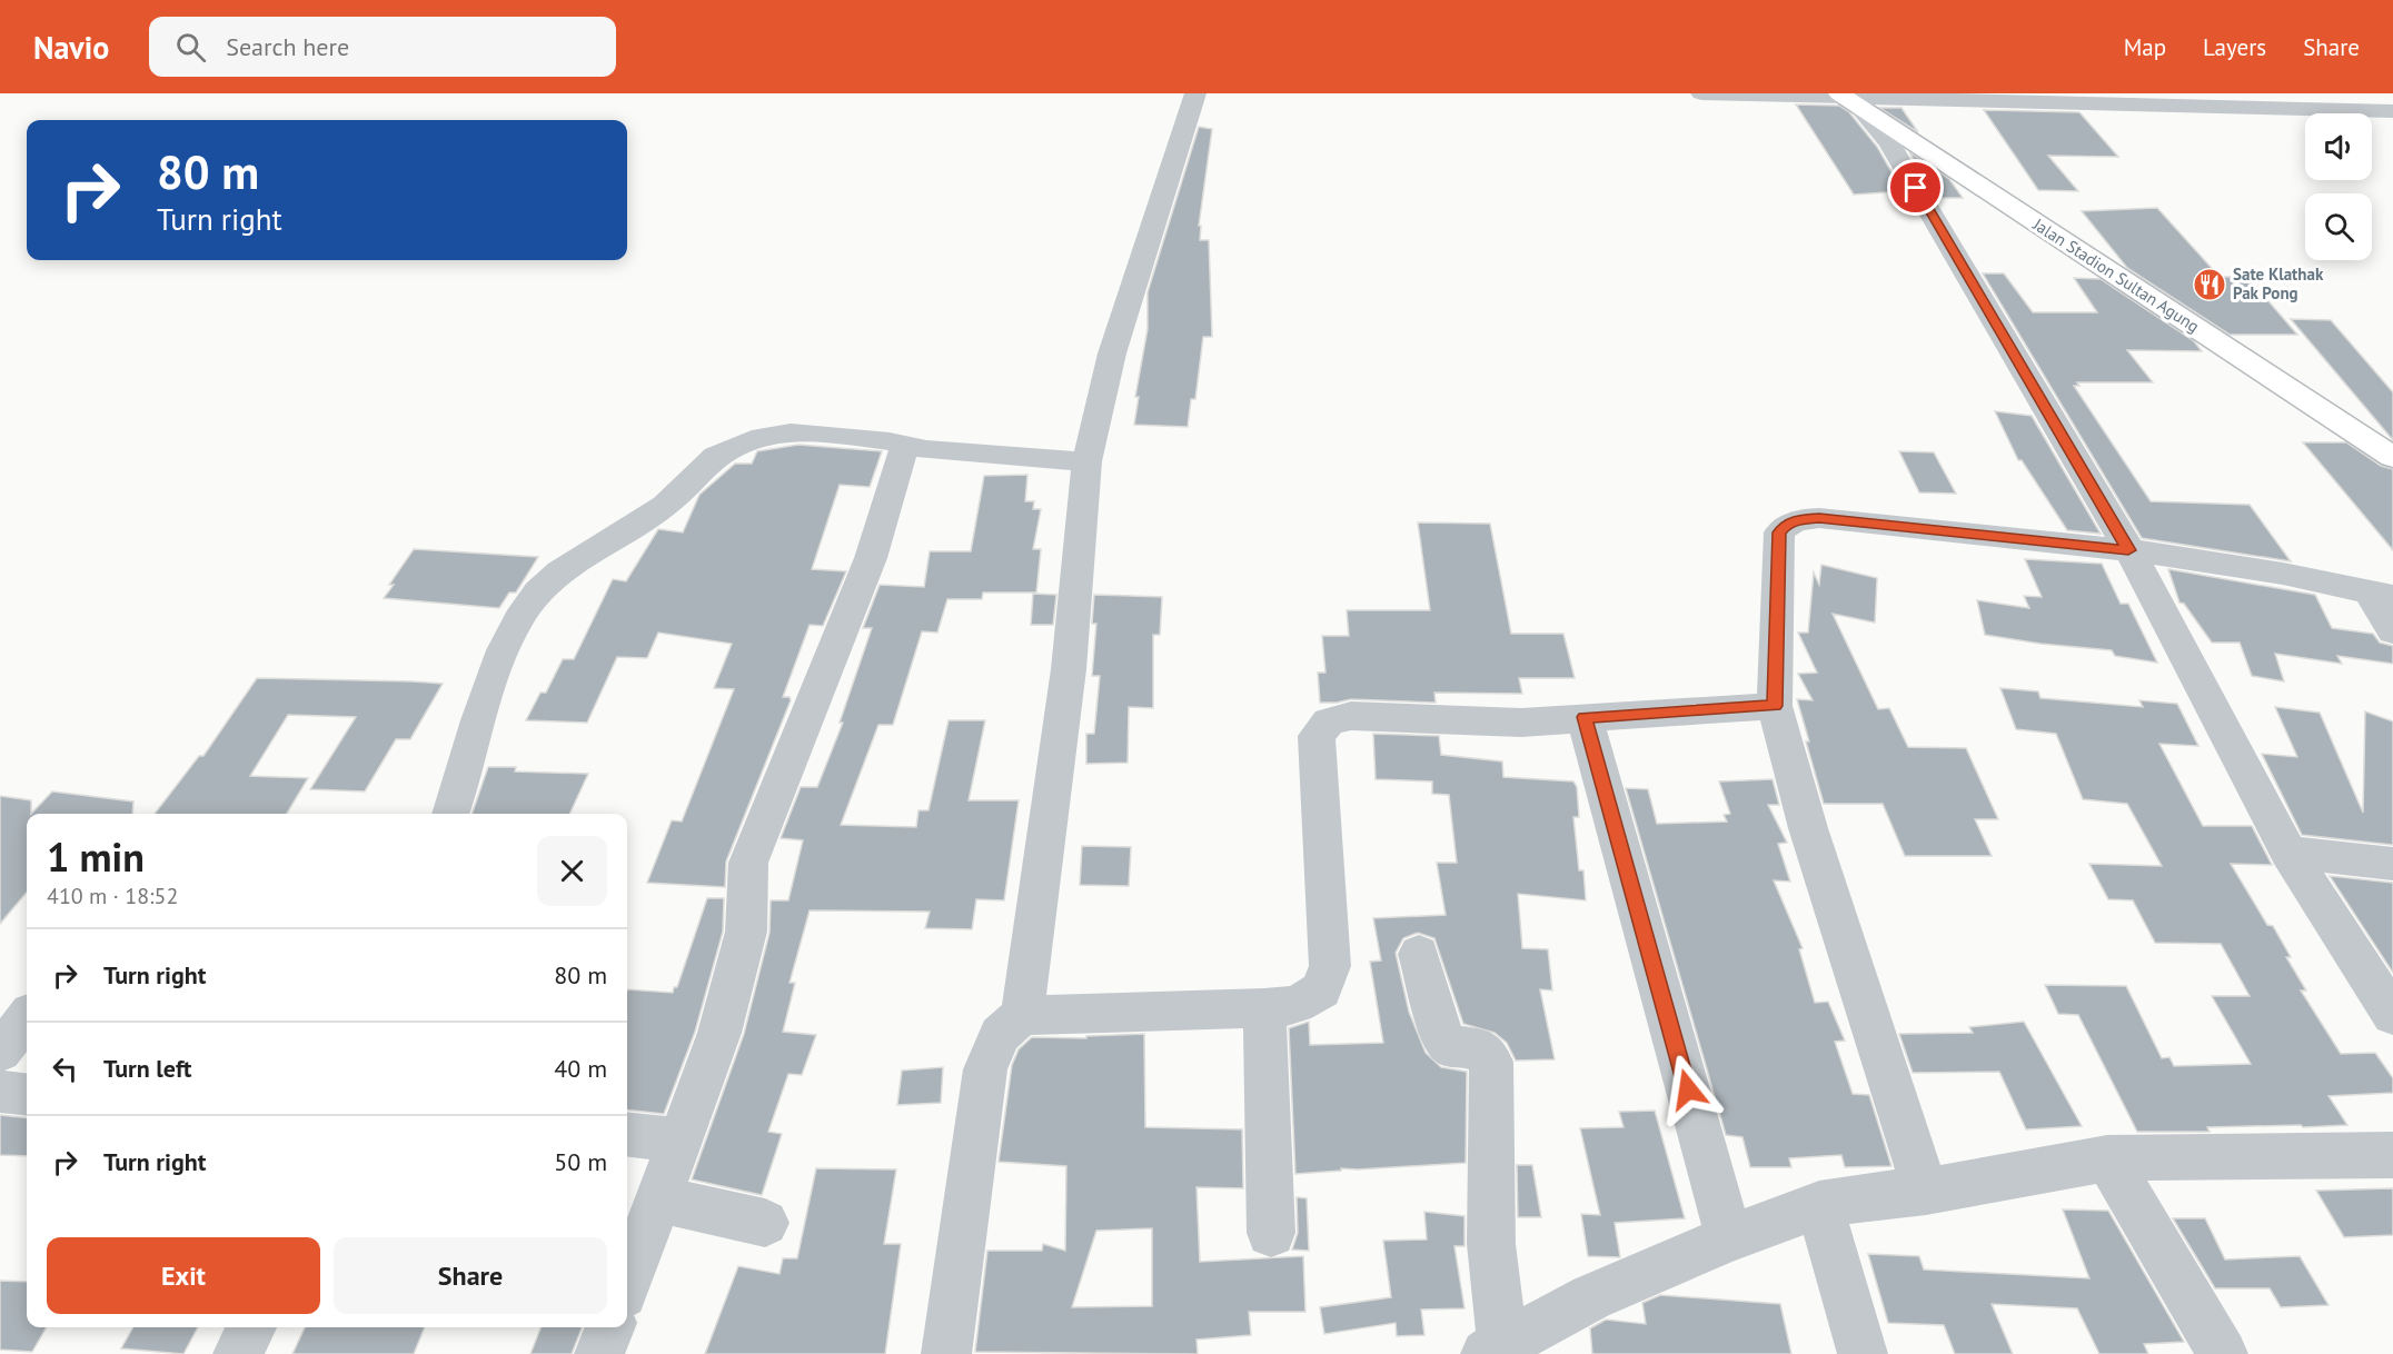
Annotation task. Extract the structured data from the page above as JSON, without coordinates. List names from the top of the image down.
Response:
{
  "streets": {
    "main road": ["Jalan Stadion Sultan Agung"]
  },
  "places": {
    "restaurant": ["Sate Klathak Pak Pong"]
  },
  "page": {
    "header": "Navio",
    "search": "Search here",
    "nav": ["Map", "Layers", "Share"],
    "turn": ["80 m", "Turn right"],
    "heading": ["1 min", "410 m · 18:52"],
    "list": [
      {
        "name": "Turn right",
        "value": "80 m"
      },
      {
        "name": "Turn left",
        "value": "40 m"
      },
      {
        "name": "Turn right",
        "value": "50 m"
      }
    ],
    "buttons": ["Exit", "Share"]
  }
}
